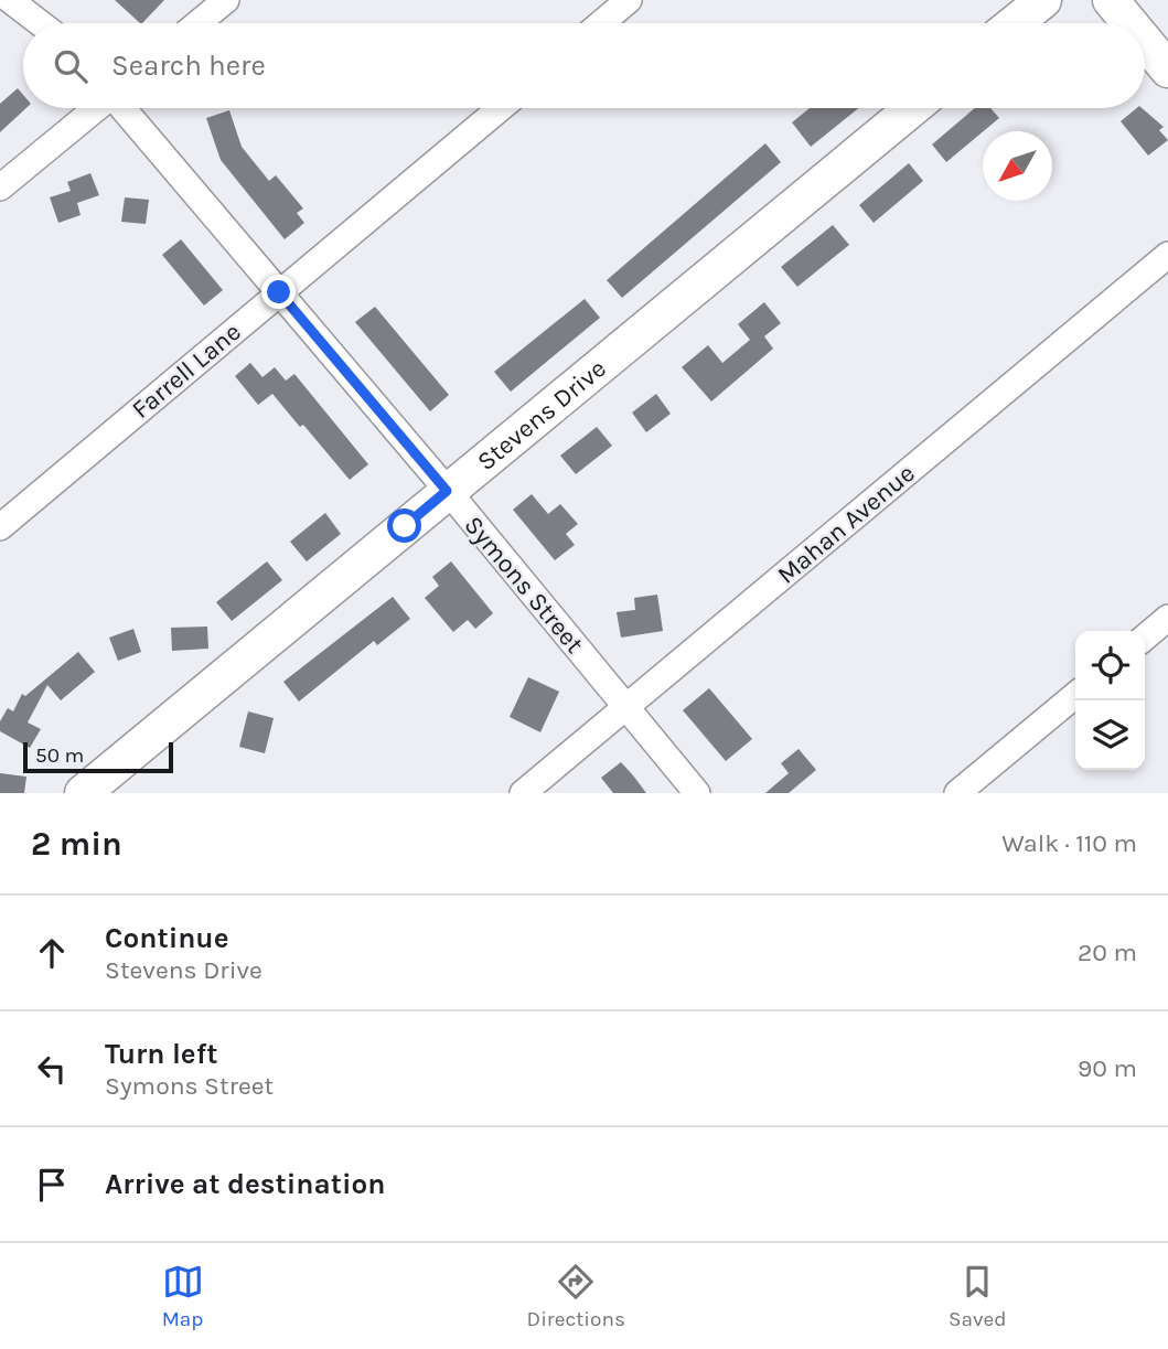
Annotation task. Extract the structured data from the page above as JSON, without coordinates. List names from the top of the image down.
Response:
{
  "streets": {
    "main road": ["Stevens Drive"],
    "street": ["Farrell Lane", "Mahan Avenue", "Symons Street"]
  },
  "crossings": [
    ["Farrell Lane", "Symons Street"],
    ["Stevens Drive", "Symons Street"],
    ["Mahan Avenue", "Symons Street"]
  ],
  "scale_bar": "50 m",
  "north": "bottom left",
  "page": {
    "search": "Search here",
    "scale": "50 m",
    "heading": ["2 min", "Walk · 110 m"],
    "list": [
      ["Continue", "Stevens Drive", "20 m"],
      ["Turn left", "Symons Street", "90 m"],
      "Arrive at destination"
    ],
    "nav": ["Map", "Directions", "Saved"]
  }
}
